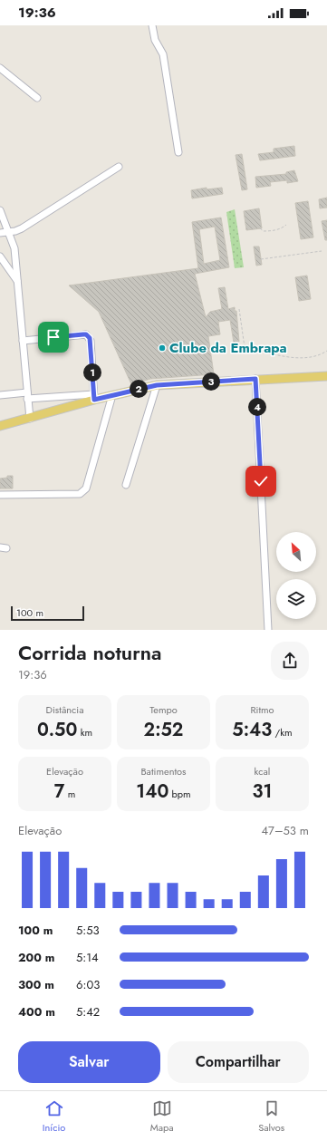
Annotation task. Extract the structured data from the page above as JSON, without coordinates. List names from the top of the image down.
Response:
{
  "places": ["Clube da Embrapa"],
  "scale_bar": "100 m",
  "north": "top left",
  "page": {
    "status": "19:36",
    "pins": [
      "1",
      "3",
      "2",
      "4"
    ],
    "scale": "100 m",
    "heading": ["Corrida noturna", "19:36"],
    "stats": [
      ["Distância", "0.50 km"],
      ["Tempo", "2:52"],
      ["Ritmo", "5:43 /km"],
      ["Elevação", "7 m"],
      ["Batimentos", "140 bpm"],
      ["kcal", "31"]
    ],
    "chart": ["Elevação", "47–53 m"],
    "list": [
      {
        "name": "100 m",
        "note": "5:53"
      },
      {
        "name": "200 m",
        "note": "5:14"
      },
      {
        "name": "300 m",
        "note": "6:03"
      },
      {
        "name": "400 m",
        "note": "5:42"
      }
    ],
    "buttons": ["Salvar", "Compartilhar"],
    "tabs": ["Início", "Mapa", "Salvos"]
  }
}
